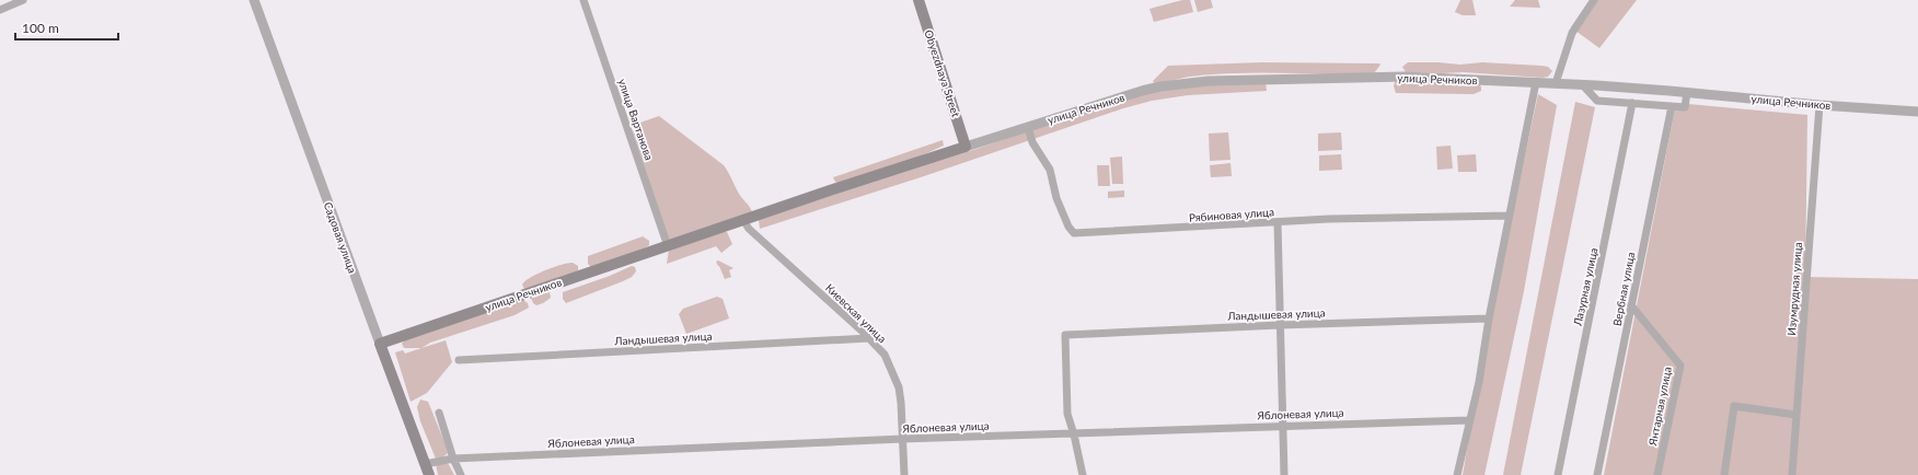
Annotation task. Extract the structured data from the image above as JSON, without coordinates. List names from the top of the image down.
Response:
{
  "streets": {
    "main road": ["Obyezdnaya Street", "улица Речников", "Садовая улица"],
    "street": [
      "улица Вартанова",
      "Рябиновая улица",
      "Лазурная улица",
      "Вербная улица",
      "Изумрудная улица",
      "Киевская улица",
      "Ландышевая улица",
      "Янтарная улица",
      "Яблоневая улица"
    ]
  },
  "crossings": [
    ["Obyezdnaya Street", "улица Речников"],
    ["улица Речников", "улица Вартанова"],
    ["улица Речников", "Рябиновая улица"],
    ["улица Речников", "Садовая улица"],
    ["улица Речников", "Изумрудная улица"],
    ["улица Речников", "Киевская улица"],
    ["Садовая улица", "Яблоневая улица"],
    ["Вербная улица", "Янтарная улица"],
    ["Киевская улица", "Ландышевая улица"],
    ["Киевская улица", "Яблоневая улица"],
    ["Ландышевая улица", "Яблоневая улица"]
  ],
  "scale_bar": "100 m"
}
